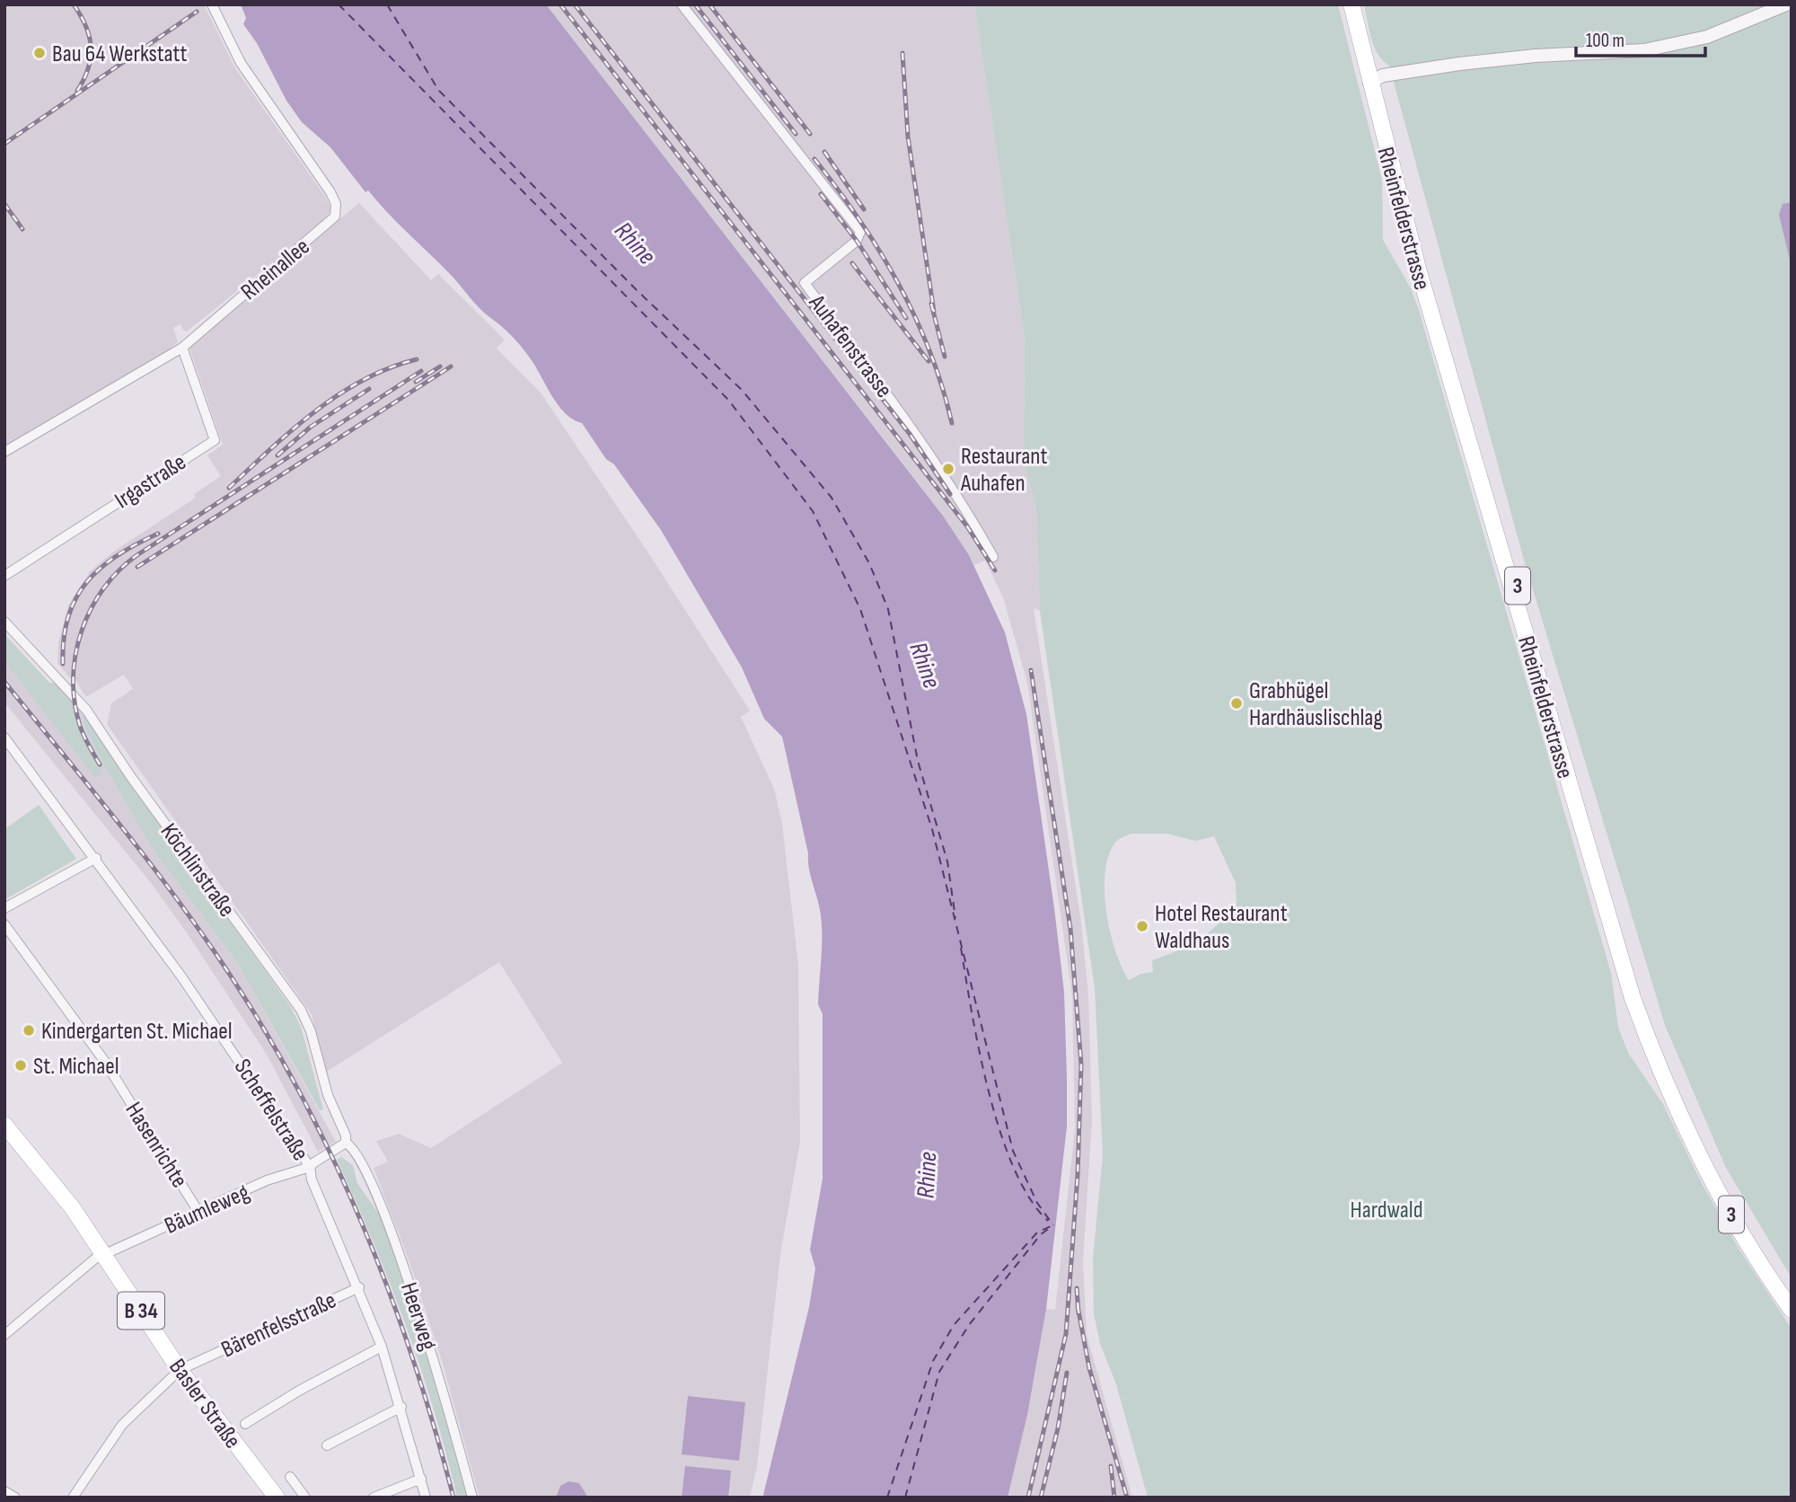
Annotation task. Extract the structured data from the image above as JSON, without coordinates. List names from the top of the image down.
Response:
{
  "streets": {
    "main road": [
      "Rheinfelderstrasse",
      "3",
      "B 34",
      "Basler Straße"
    ],
    "street": [
      "Rheinallee",
      "Auhafenstrasse",
      "Irgastraße",
      "Köchlinstraße",
      "Scheffelstraße",
      "Hasenrichte",
      "Bäumleweg",
      "Heerweg",
      "Bärenfelsstraße"
    ]
  },
  "crossings": [
    ["Rheinallee", "Irgastraße"],
    ["Köchlinstraße", "Heerweg"],
    ["Scheffelstraße", "Bäumleweg"],
    ["Scheffelstraße", "Bärenfelsstraße"],
    ["Hasenrichte", "Bäumleweg"],
    ["Bäumleweg", "Basler Straße"],
    ["Bärenfelsstraße", "Basler Straße"]
  ],
  "water": ["Rhine"],
  "parks": ["Hardwald"],
  "places": [
    "Bau 64 Werkstatt",
    "Restaurant Auhafen",
    "Grabhügel Hardhäuslischlag",
    "Hotel Restaurant Waldhaus",
    "Kindergarten St. Michael",
    "St. Michael"
  ],
  "scale_bar": "100 m"
}
